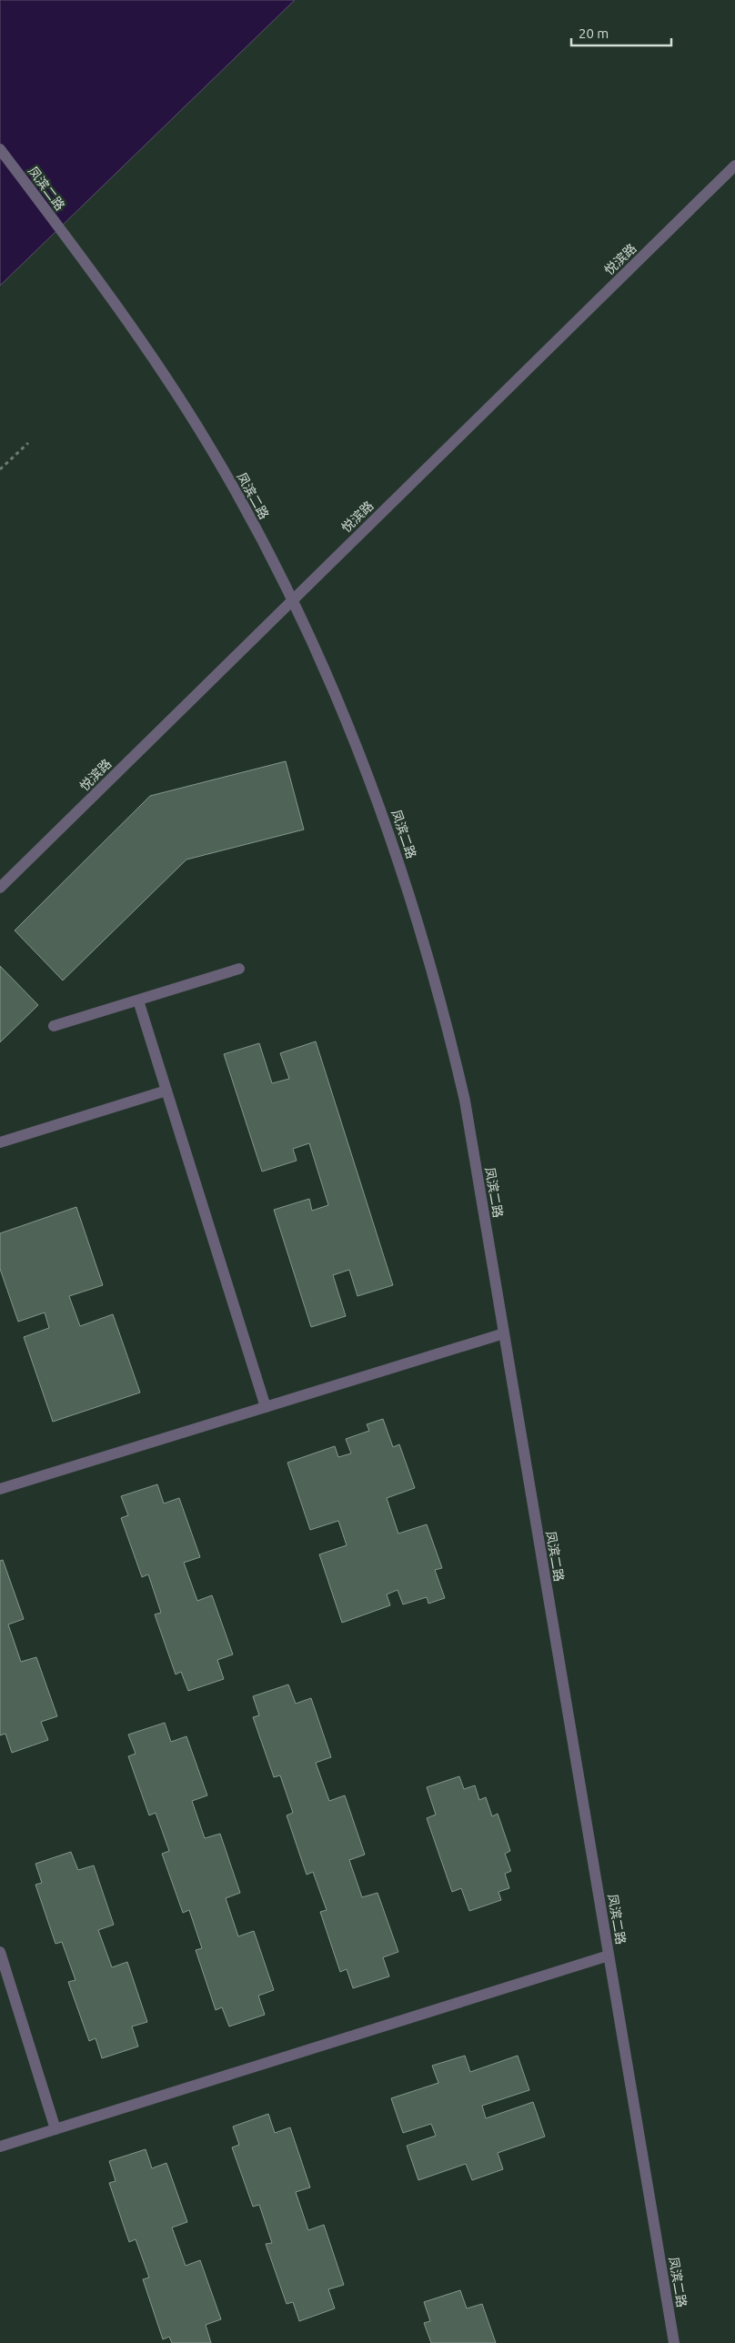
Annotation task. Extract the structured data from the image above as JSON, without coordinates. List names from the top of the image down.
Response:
{
  "streets": {
    "street": ["凤滨二路", "悦滨路"]
  },
  "crossings": [
    ["凤滨二路", "悦滨路"]
  ],
  "scale_bar": "20 m"
}
